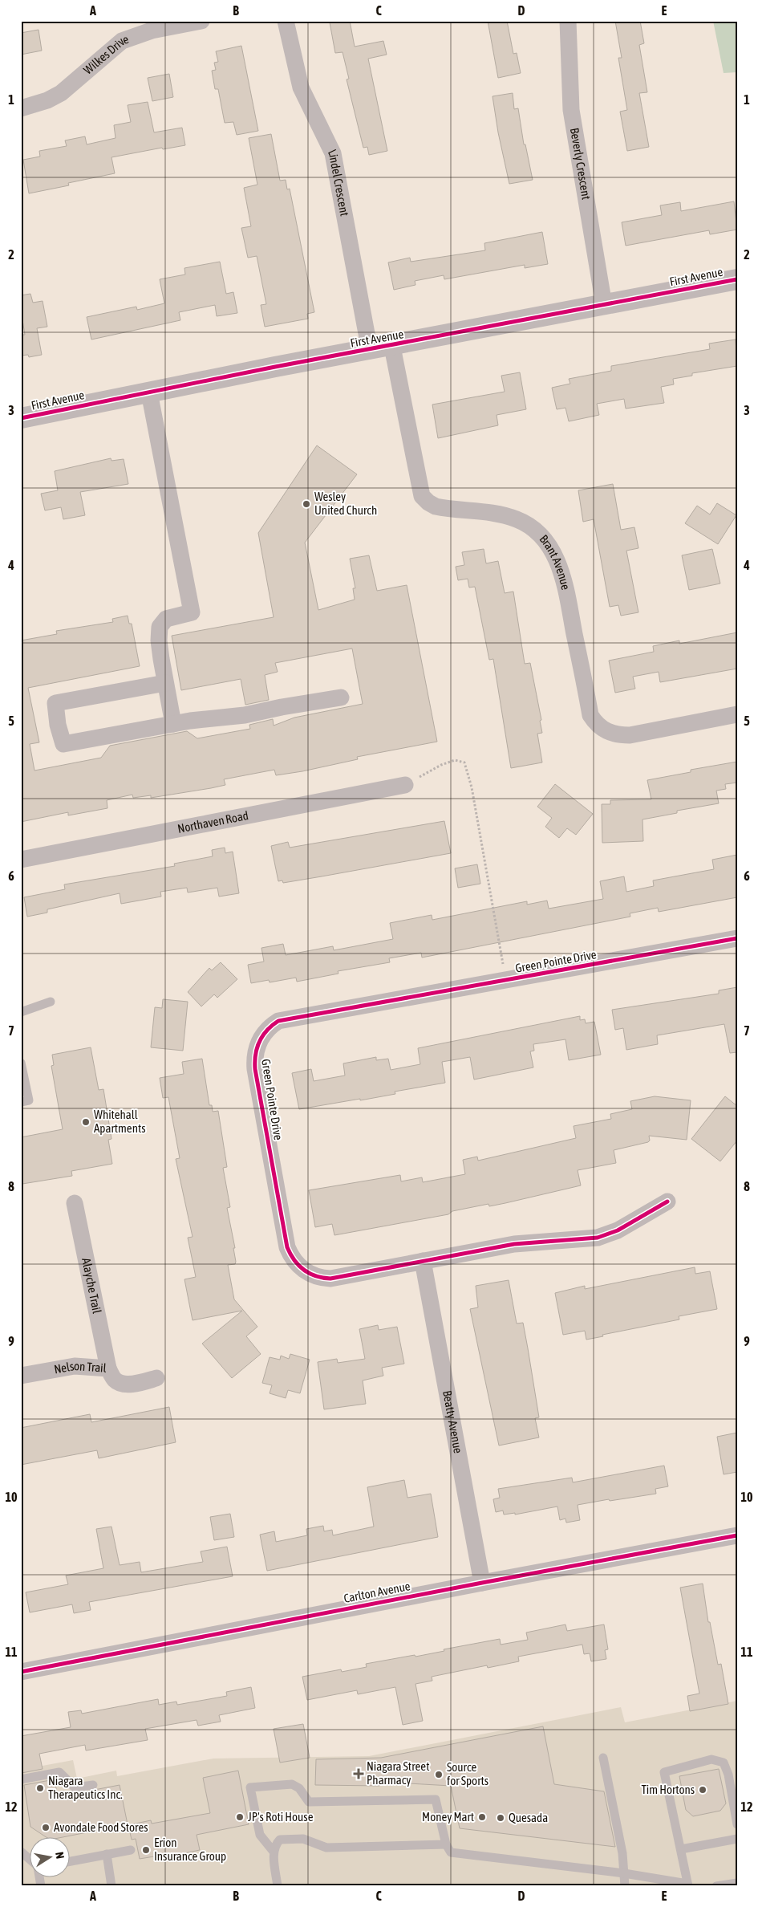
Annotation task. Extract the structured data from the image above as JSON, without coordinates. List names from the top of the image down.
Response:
{
  "streets": {
    "street": [
      "Wilkes Drive",
      "Beverly Crescent",
      "Lindel Crescent",
      "First Avenue",
      "Brant Avenue",
      "Northaven Road",
      "Green Pointe Drive",
      "Alayche Trail",
      "Nelson Trail",
      "Beatty Avenue",
      "Carlton Avenue"
    ]
  },
  "crossings": [
    ["Beverly Crescent", "First Avenue"],
    ["Lindel Crescent", "First Avenue"],
    ["First Avenue", "Brant Avenue"],
    ["Green Pointe Drive", "Beatty Avenue"],
    ["Alayche Trail", "Nelson Trail"],
    ["Beatty Avenue", "Carlton Avenue"]
  ],
  "places": {
    "other": [
      "Wesley United Church",
      "Whitehall Apartments",
      "Source for Sports",
      "Niagara Therapeutics Inc.",
      "Tim Hortons",
      "JP's Roti House",
      "Money Mart",
      "Quesada",
      "Avondale Food Stores",
      "Erion Insurance Group"
    ],
    "health": ["Niagara Street Pharmacy"]
  },
  "north": "right",
  "grid": {
    "columns": [
      "A",
      "B",
      "C",
      "D",
      "E"
    ],
    "rows": [
      "1",
      "2",
      "3",
      "4",
      "5",
      "6",
      "7",
      "8",
      "9",
      "10",
      "11",
      "12"
    ]
  }
}
